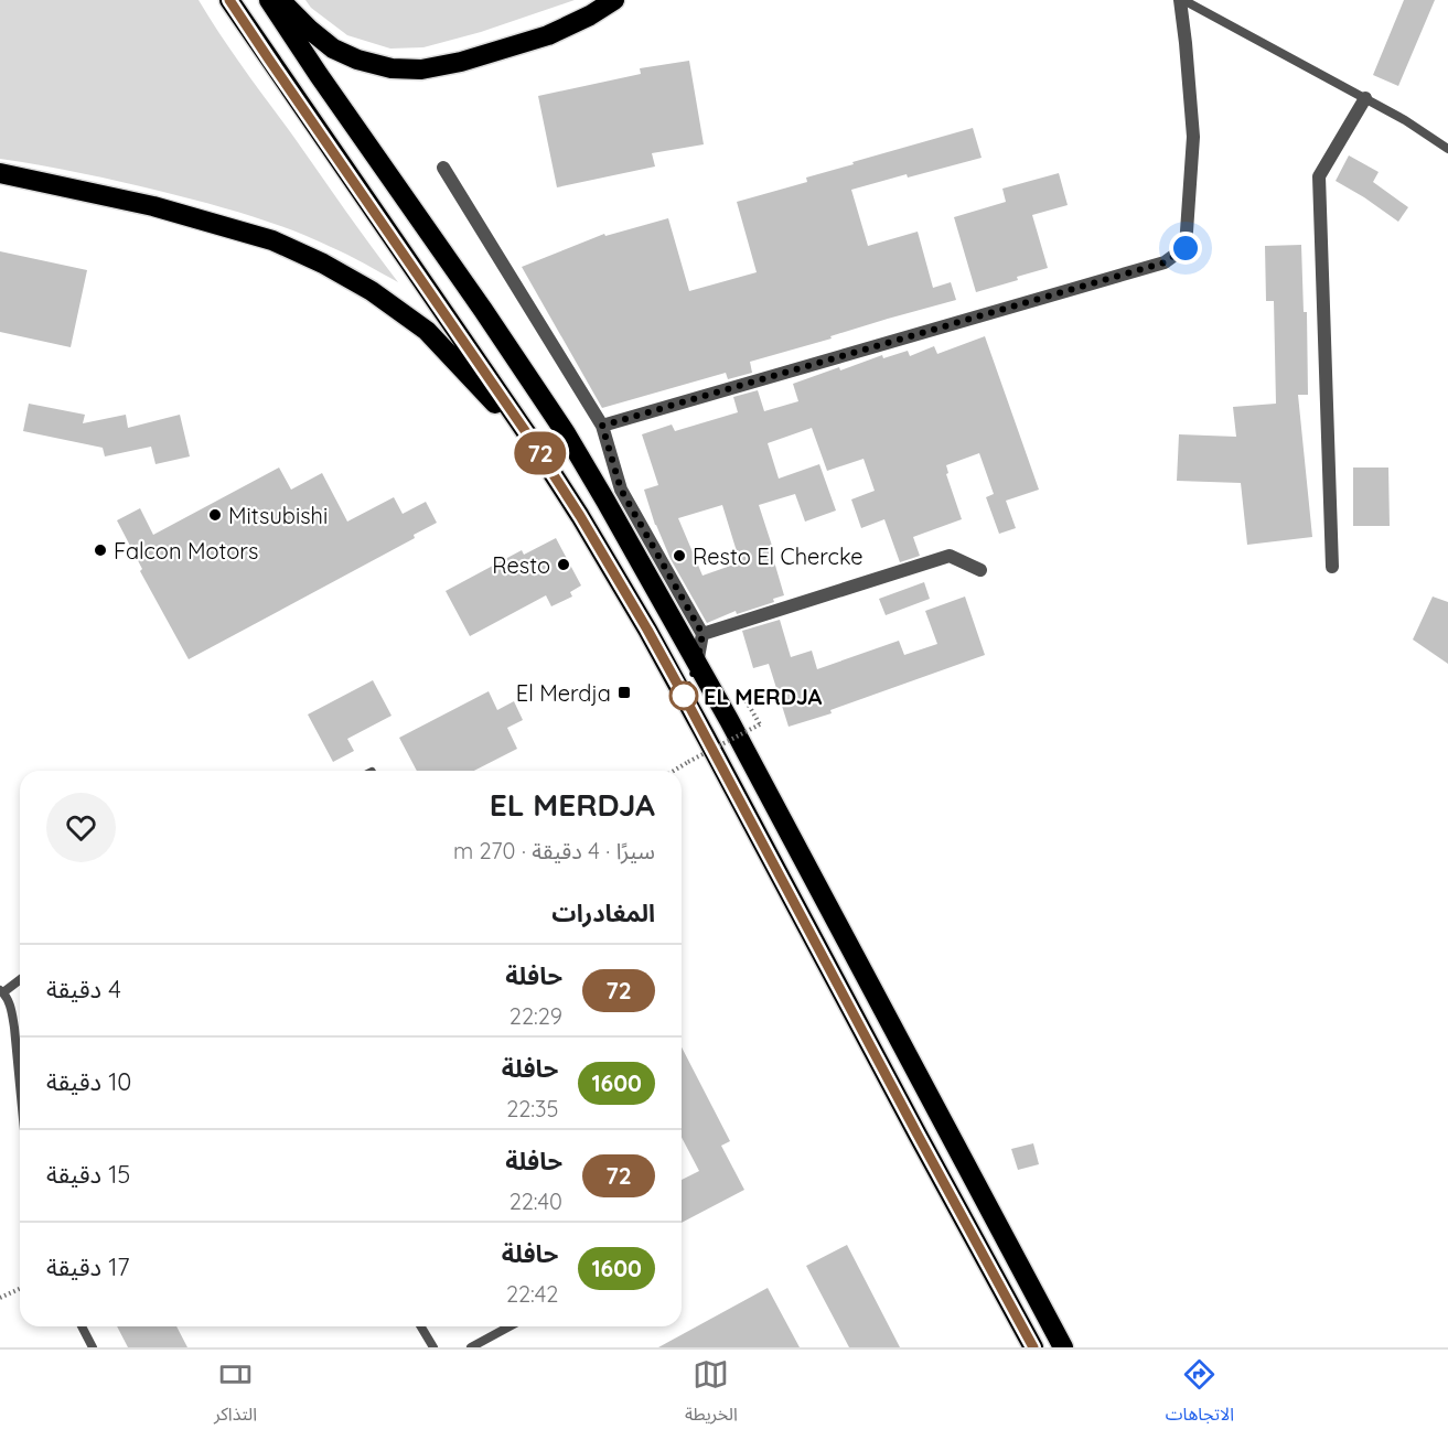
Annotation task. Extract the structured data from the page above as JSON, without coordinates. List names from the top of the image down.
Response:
{
  "places": {
    "other": [
      "Mitsubishi",
      "Falcon Motors",
      "Resto El Chercke",
      "Resto",
      "EL MERDJA"
    ],
    "transit": ["El Merdja"]
  },
  "lines": ["bus line 72"],
  "page": {
    "on_map": "72",
    "heading": [
      ["EL MERDJA", "سيرًا · 4 دقيقة · 270 m"],
      "المغادرات"
    ],
    "list": [
      {
        "mark": "72",
        "name": "حافلة",
        "note": "22:29",
        "value": "4 دقيقة"
      },
      {
        "mark": "1600",
        "name": "حافلة",
        "note": "22:35",
        "value": "10 دقيقة"
      },
      {
        "mark": "72",
        "name": "حافلة",
        "note": "22:40",
        "value": "15 دقيقة"
      },
      {
        "mark": "1600",
        "name": "حافلة",
        "note": "22:42",
        "value": "17 دقيقة"
      }
    ],
    "tabs": ["الاتجاهات", "الخريطة", "التذاكر"]
  }
}
